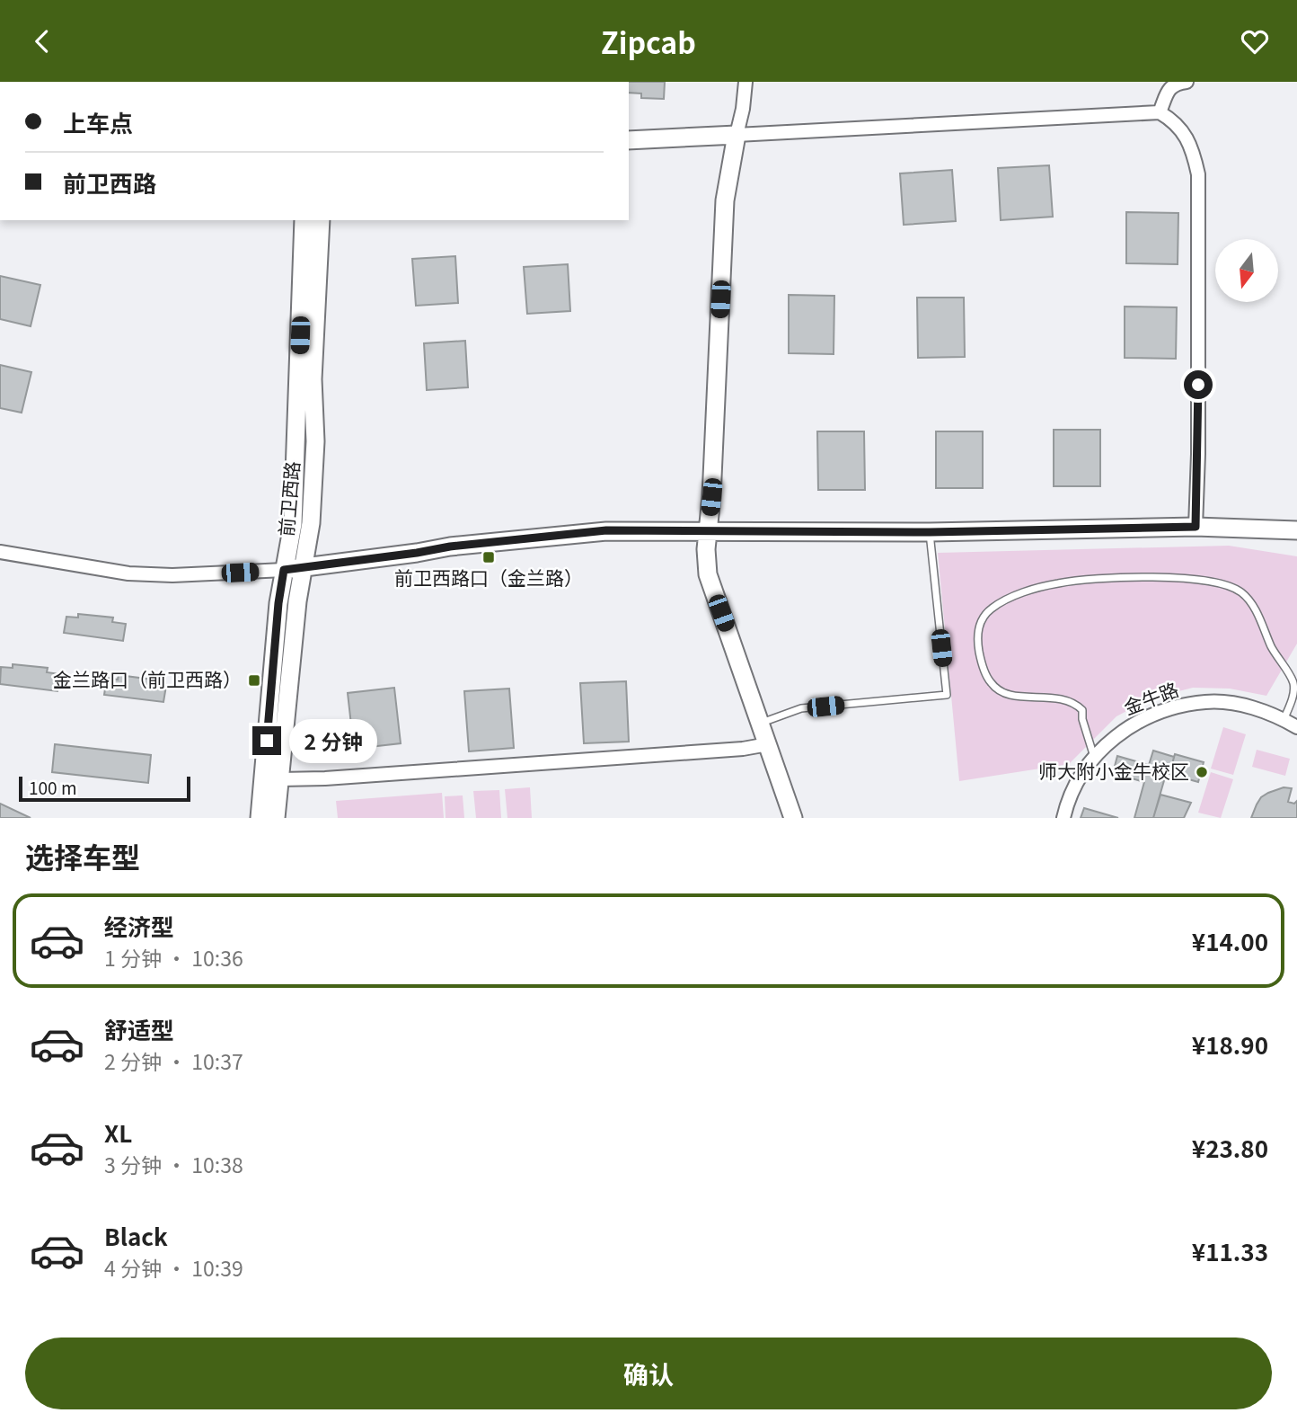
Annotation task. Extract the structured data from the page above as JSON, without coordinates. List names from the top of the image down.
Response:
{
  "streets": {
    "street": ["前卫西路", "金牛路"]
  },
  "places": {
    "transit": ["前卫西路口（金兰路）", "金兰路口（前卫西路）"],
    "other": ["师大附小金牛校区"]
  },
  "scale_bar": "100 m",
  "north": "bottom",
  "page": {
    "header": "Zipcab",
    "banner": ["上车点", "前卫西路"],
    "bubble": "2 分钟",
    "scale": "100 m",
    "heading": "选择车型",
    "list": [
      {
        "name": "经济型",
        "note": "1 分钟 · 10:36",
        "value": "¥14.00"
      },
      {
        "name": "舒适型",
        "note": "2 分钟 · 10:37",
        "value": "¥18.90"
      },
      {
        "name": "XL",
        "note": "3 分钟 · 10:38",
        "value": "¥23.80"
      },
      {
        "name": "Black",
        "note": "4 分钟 · 10:39",
        "value": "¥11.33"
      }
    ],
    "buttons": "确认"
  }
}
